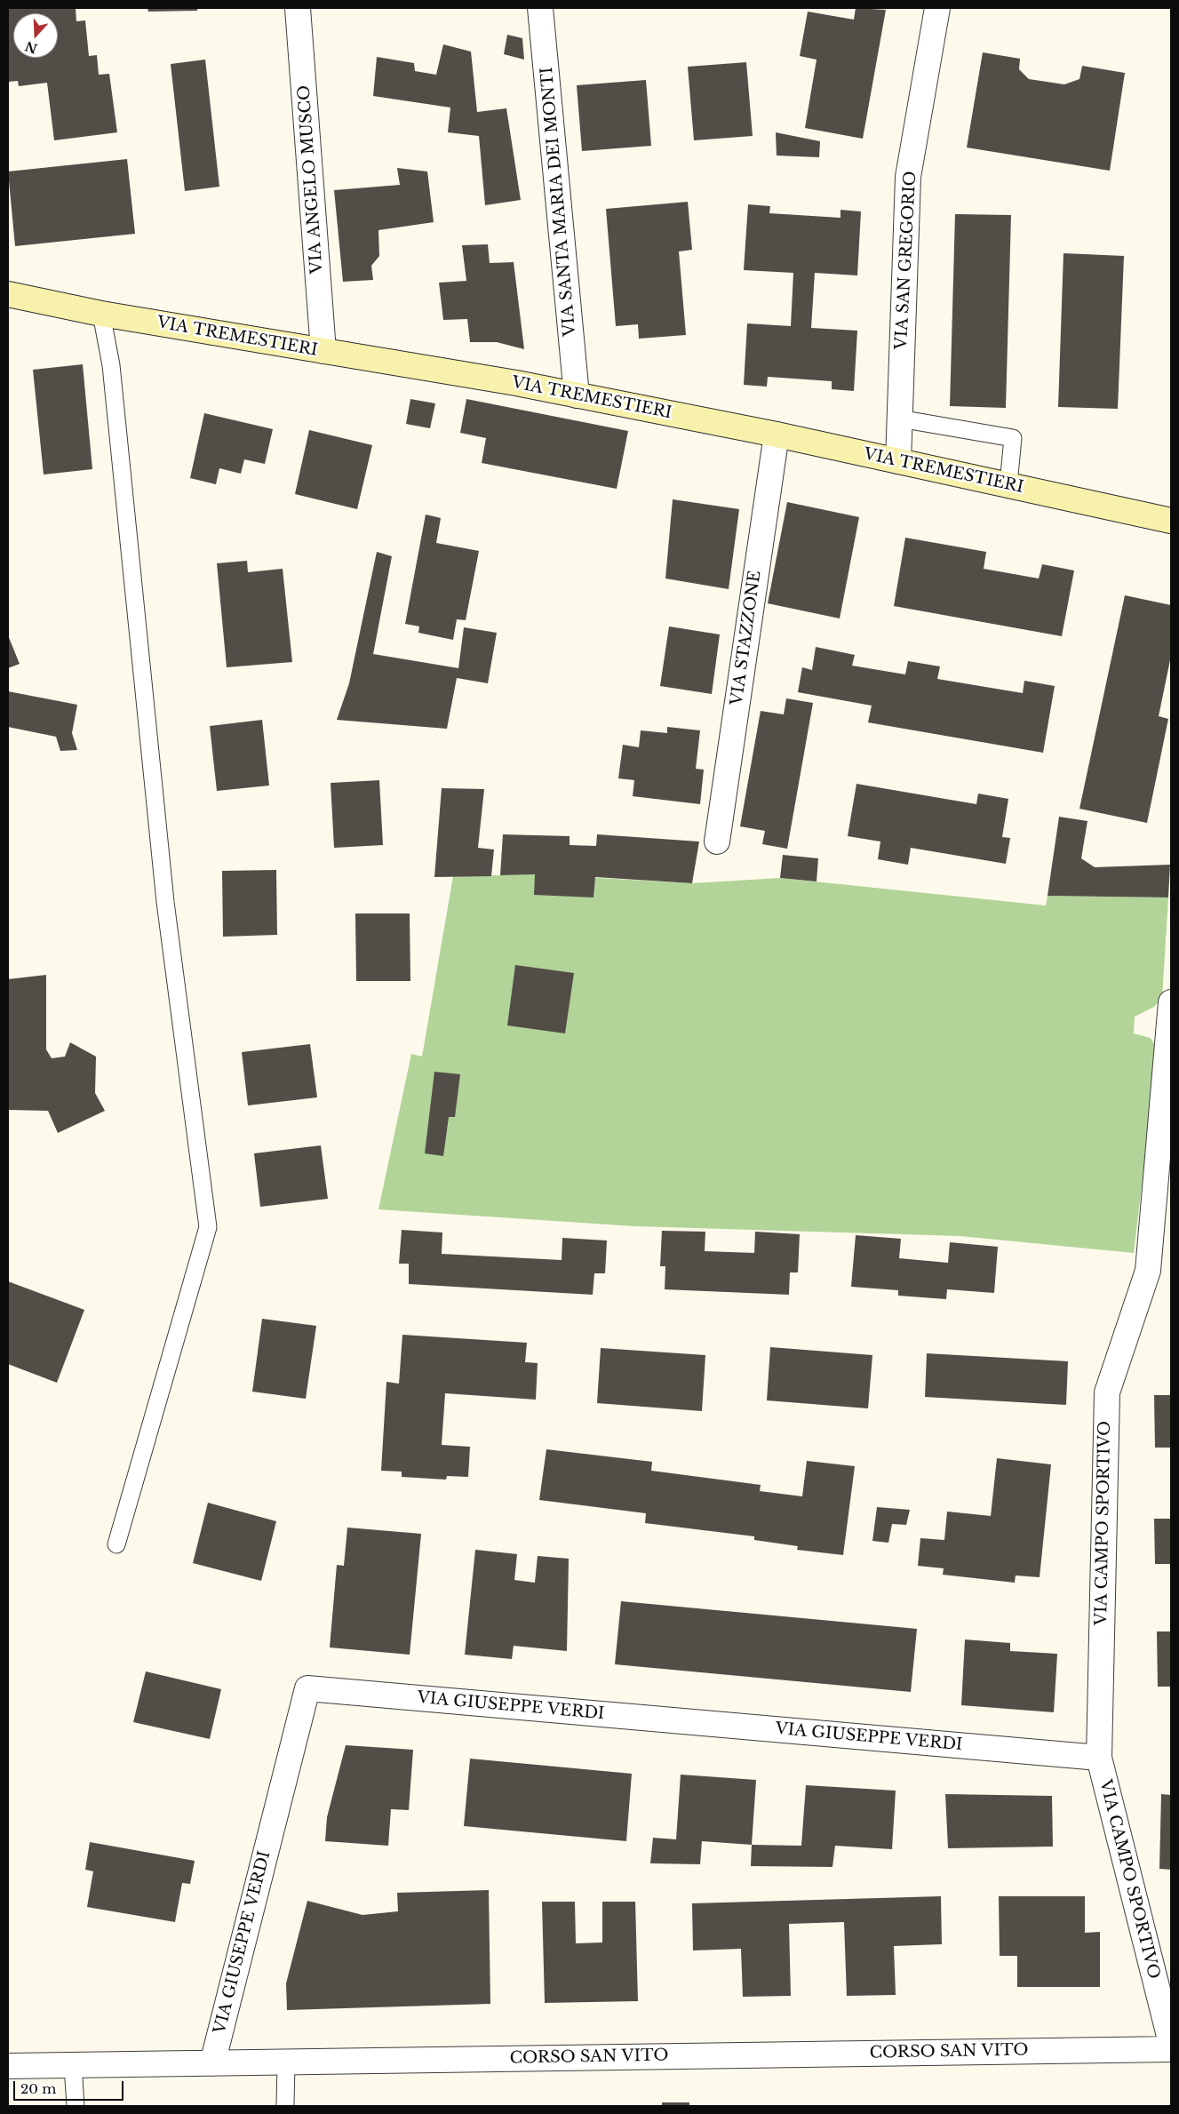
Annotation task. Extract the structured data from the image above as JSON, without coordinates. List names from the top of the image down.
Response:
{
  "streets": {
    "main road": ["VIA TREMESTIERI"],
    "street": [
      "VIA ANGELO MUSCO",
      "VIA SANTA MARIA DEI MONTI",
      "VIA SAN GREGORIO",
      "VIA STAZZONE",
      "VIA CAMPO SPORTIVO",
      "VIA GIUSEPPE VERDI",
      "CORSO SAN VITO"
    ]
  },
  "crossings": [
    ["VIA ANGELO MUSCO", "VIA TREMESTIERI"],
    ["VIA SANTA MARIA DEI MONTI", "VIA TREMESTIERI"],
    ["VIA SAN GREGORIO", "VIA TREMESTIERI"],
    ["VIA TREMESTIERI", "VIA STAZZONE"],
    ["VIA CAMPO SPORTIVO", "VIA GIUSEPPE VERDI"],
    ["VIA GIUSEPPE VERDI", "CORSO SAN VITO"]
  ],
  "scale_bar": "20 m",
  "north": "bottom"
}
